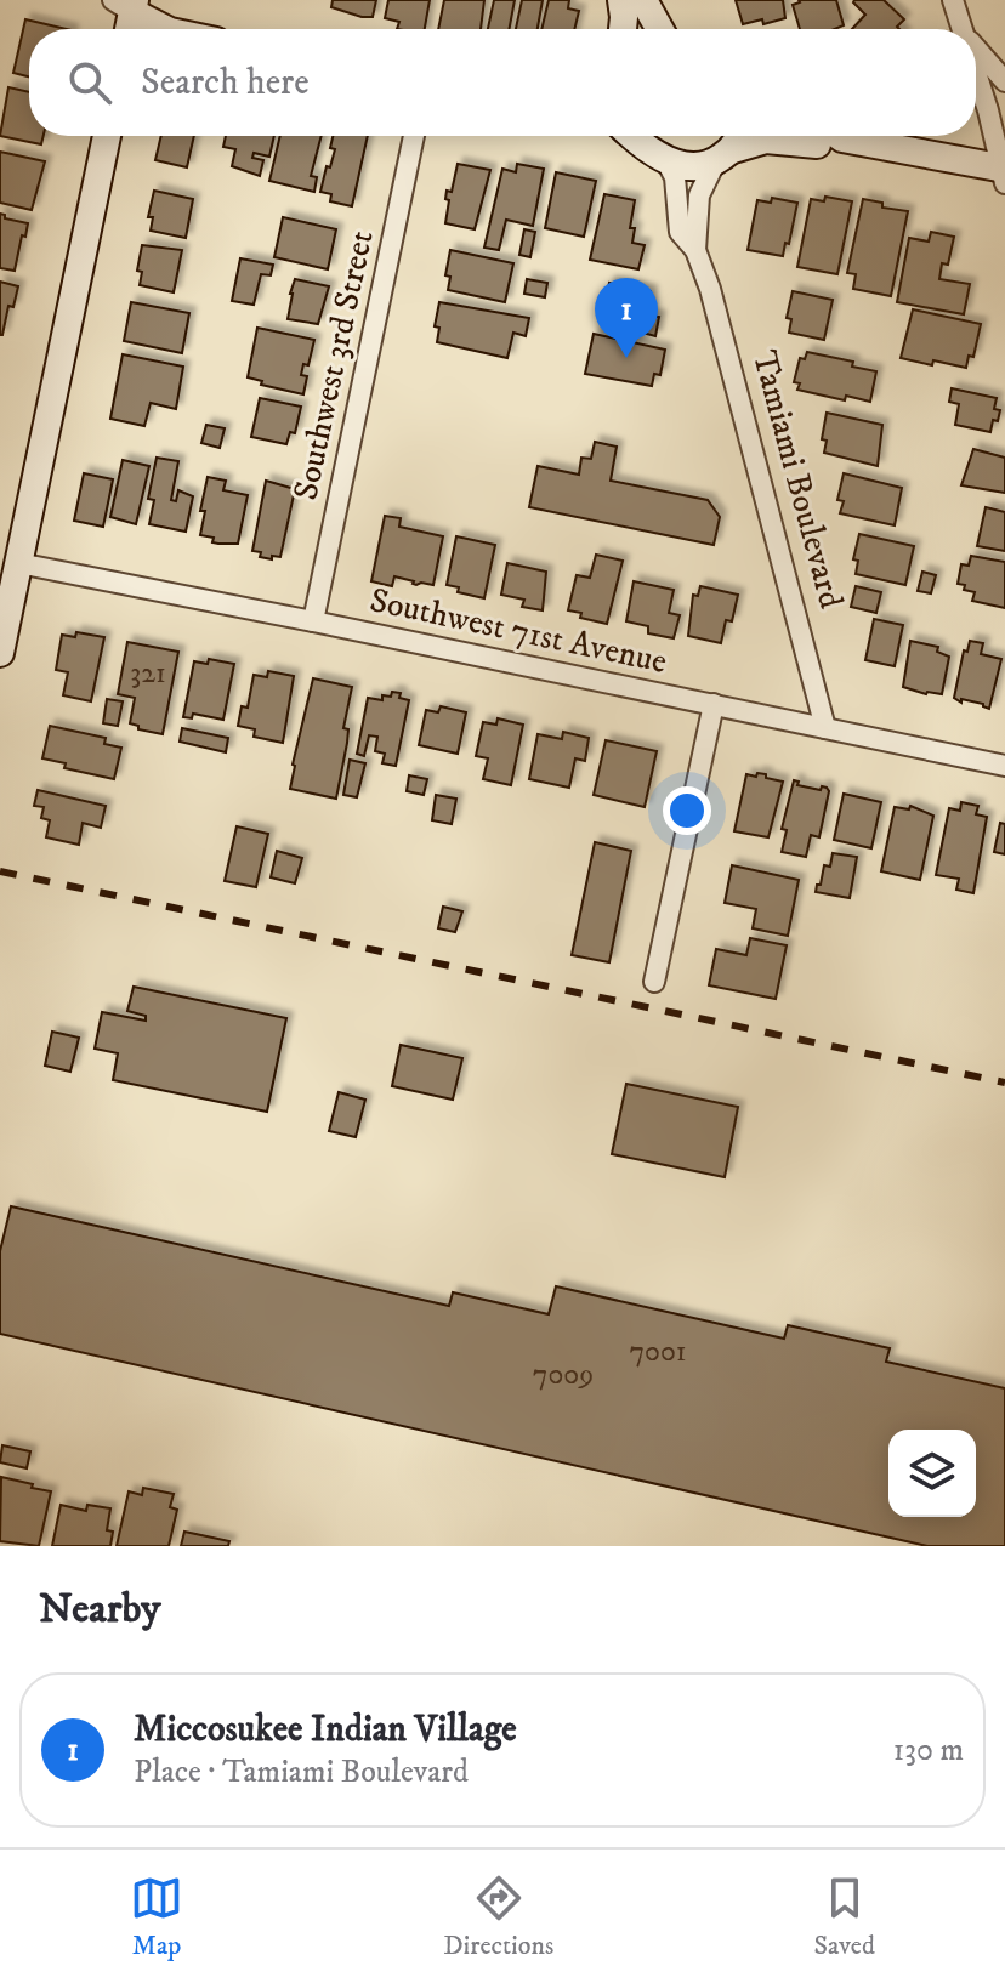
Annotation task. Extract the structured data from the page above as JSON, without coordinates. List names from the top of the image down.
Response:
{
  "streets": {
    "street": ["Southwest 3rd Street", "Tamiami Boulevard", "Southwest 71st Avenue"]
  },
  "crossings": [
    ["Southwest 3rd Street", "Southwest 71st Avenue"],
    ["Tamiami Boulevard", "Southwest 71st Avenue"]
  ],
  "house_numbers": ["321", "7001", "7009"],
  "page": {
    "search": "Search here",
    "pins": "1",
    "heading": "Nearby",
    "list": [
      {
        "mark": "1",
        "name": "Miccosukee Indian Village",
        "note": "Place · Tamiami Boulevard",
        "value": "130 m"
      }
    ],
    "nav": ["Map", "Directions", "Saved"]
  }
}
